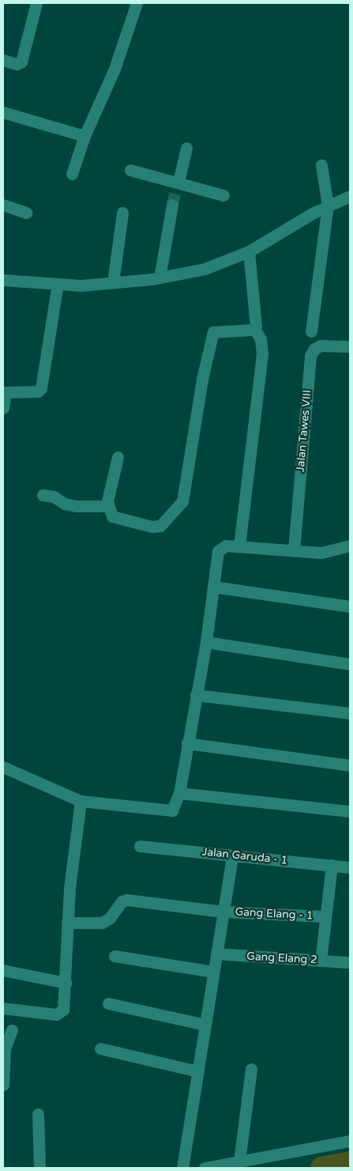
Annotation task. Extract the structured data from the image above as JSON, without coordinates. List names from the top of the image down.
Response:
{
  "streets": {
    "street": [
      "Jalan Tawes VIII",
      "Jalan Garuda - 1",
      "Gang Elang - 1",
      "Gang Elang 2"
    ]
  }
}
